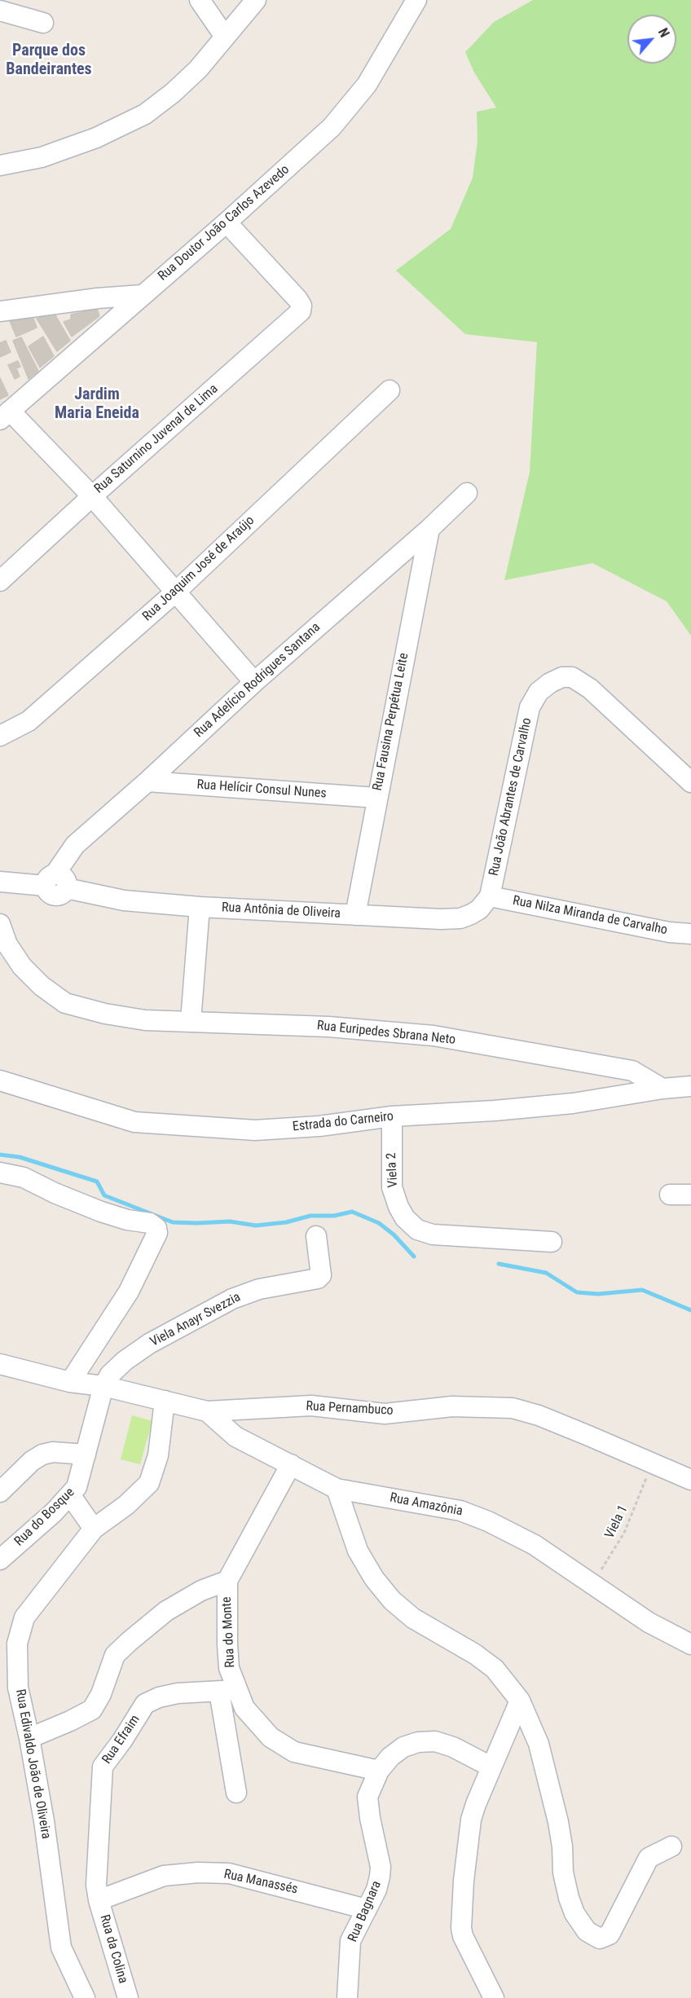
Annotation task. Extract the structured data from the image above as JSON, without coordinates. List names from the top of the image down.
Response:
{
  "streets": {
    "street": [
      "Rua Doutor João Carlos Azevedo",
      "Rua Saturnino Juvenal de Lima",
      "Rua Joaquim José de Araújo",
      "Rua Adelício Rodrigues Santana",
      "Rua Fausina Perpétua Leite",
      "Rua Helícir Consul Nunes",
      "Rua João Abrantes de Carvalho",
      "Rua Antônia de Oliveira",
      "Rua Nilza Miranda de Carvalho",
      "Rua Euripedes Sbrana Neto",
      "Estrada do Carneiro",
      "Viela 2",
      "Viela Anayr Svezzia",
      "Rua Pernambuco",
      "Rua Amazônia",
      "Rua do Bosque",
      "Rua do Monte",
      "Rua Efraim",
      "Rua Edivaldo João de Oliveira",
      "Rua Manassés",
      "Rua Bagnara",
      "Rua da Colina"
    ],
    "path": ["Viela 1"]
  },
  "crossings": [
    ["Rua Doutor João Carlos Azevedo", "Rua Saturnino Juvenal de Lima"],
    ["Rua Adelício Rodrigues Santana", "Rua Fausina Perpétua Leite"],
    ["Rua Adelício Rodrigues Santana", "Rua Helícir Consul Nunes"],
    ["Rua Adelício Rodrigues Santana", "Rua Antônia de Oliveira"],
    ["Rua Fausina Perpétua Leite", "Rua Helícir Consul Nunes"],
    ["Rua Fausina Perpétua Leite", "Rua Antônia de Oliveira"],
    ["Rua João Abrantes de Carvalho", "Rua Antônia de Oliveira"],
    ["Rua João Abrantes de Carvalho", "Rua Nilza Miranda de Carvalho"],
    ["Rua Antônia de Oliveira", "Rua Nilza Miranda de Carvalho"],
    ["Rua Euripedes Sbrana Neto", "Estrada do Carneiro"],
    ["Estrada do Carneiro", "Viela 2"],
    ["Viela Anayr Svezzia", "Rua Pernambuco"],
    ["Viela Anayr Svezzia", "Rua do Bosque"],
    ["Rua Pernambuco", "Rua Amazônia"],
    ["Rua Pernambuco", "Rua do Bosque"],
    ["Rua Pernambuco", "Viela 1"],
    ["Rua Pernambuco", "Rua Edivaldo João de Oliveira"],
    ["Rua Amazônia", "Viela 1"],
    ["Rua Amazônia", "Rua do Monte"],
    ["Rua do Monte", "Rua Efraim"],
    ["Rua do Monte", "Rua Bagnara"],
    ["Rua Efraim", "Rua Manassés"],
    ["Rua Efraim", "Rua da Colina"],
    ["Rua Manassés", "Rua Bagnara"],
    ["Rua Manassés", "Rua da Colina"]
  ],
  "districts": ["Parque dos Bandeirantes", "Jardim Maria Eneida"],
  "north": "top right"
}
